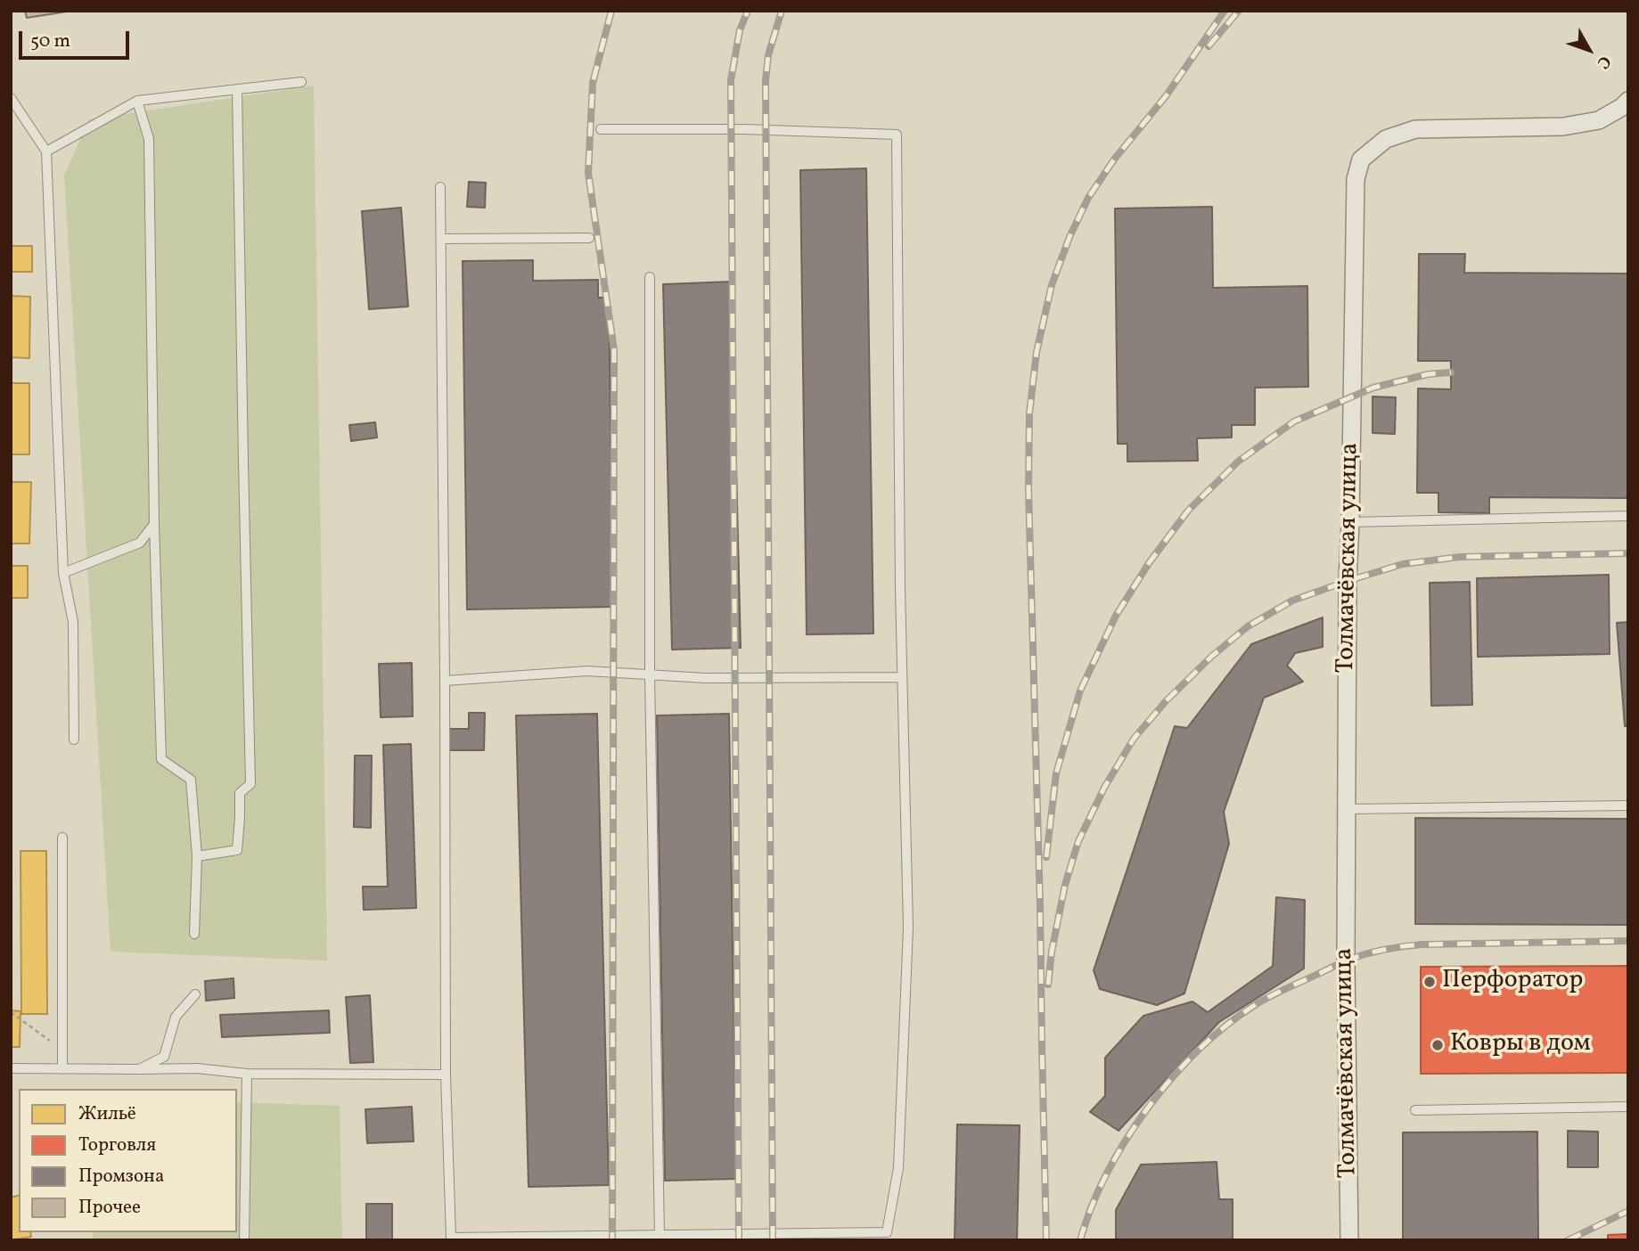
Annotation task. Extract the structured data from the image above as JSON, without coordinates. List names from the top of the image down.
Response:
{
  "streets": {
    "street": ["Толмачёвская улица"]
  },
  "places": ["Перфоратор", "Ковры в дом"],
  "legend": [
    "Жильё",
    "Торговля",
    "Промзона",
    "Прочее"
  ],
  "scale_bar": "50 m",
  "north": "bottom right"
}
